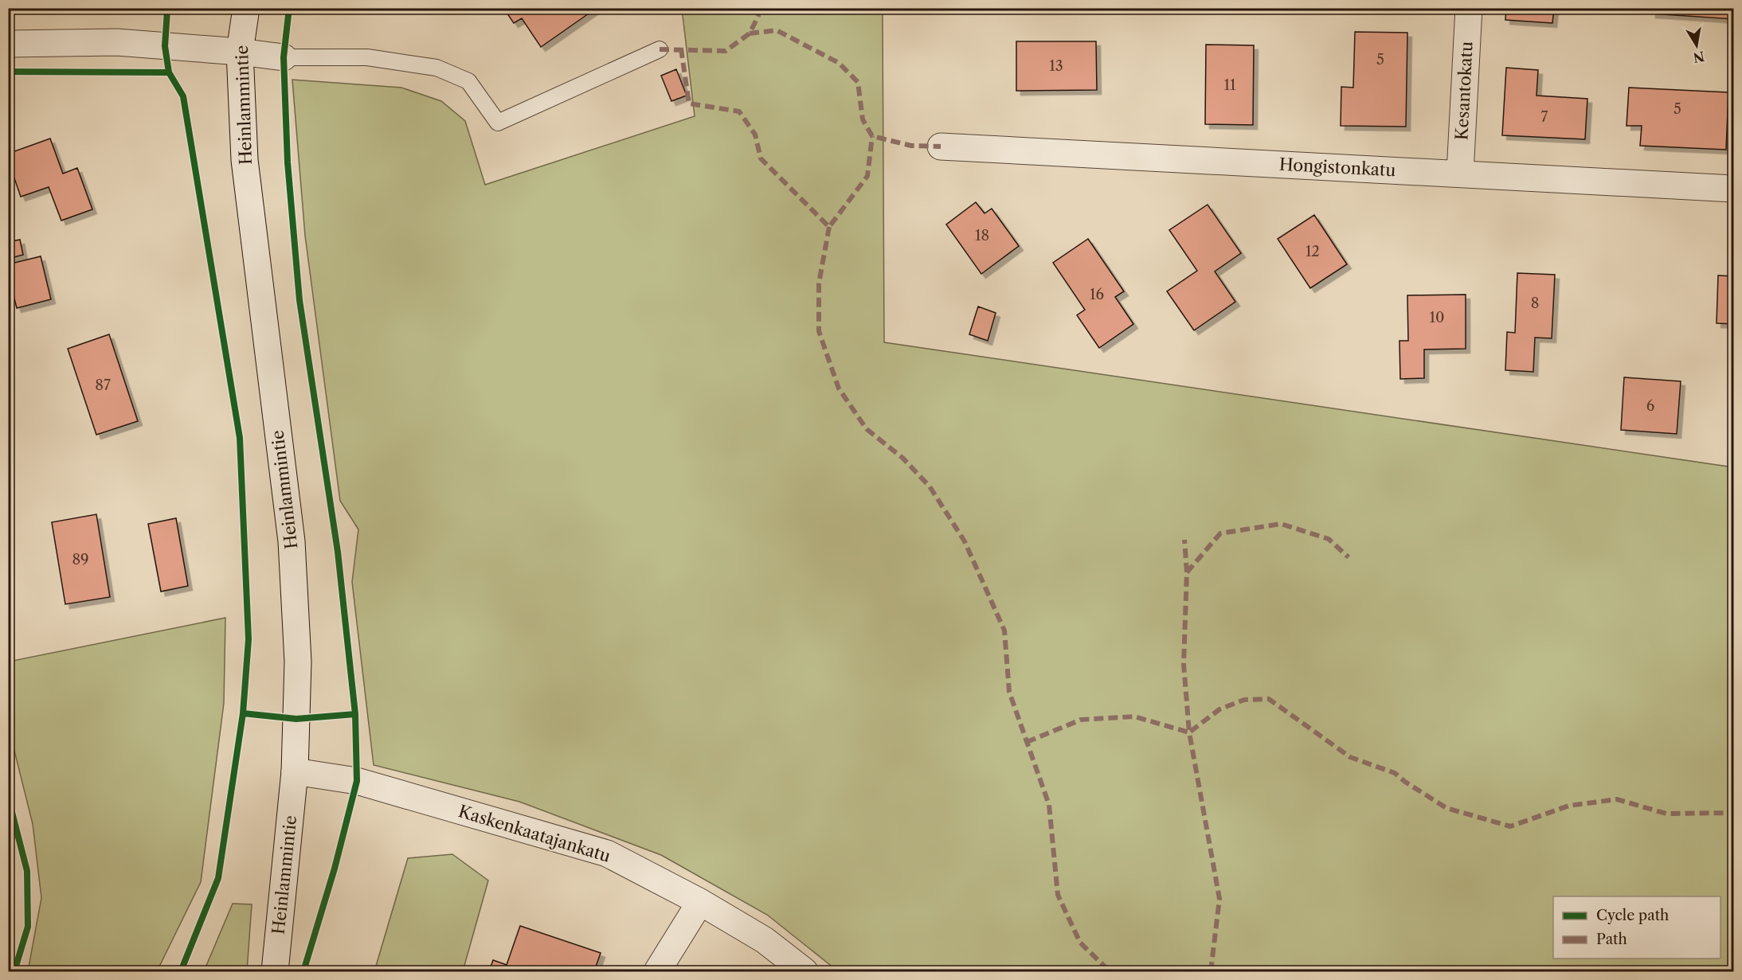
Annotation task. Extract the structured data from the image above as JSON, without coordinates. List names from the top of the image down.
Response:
{
  "streets": {
    "street": [
      "Kesantokatu",
      "Heinlammintie",
      "Hongistonkatu",
      "Kaskenkaatajankatu"
    ]
  },
  "crossings": [
    ["Kesantokatu", "Hongistonkatu"],
    ["Heinlammintie", "Kaskenkaatajankatu"]
  ],
  "house_numbers": [
    "5",
    "13",
    "11",
    "5",
    "7",
    "18",
    "12",
    "16",
    "8",
    "10",
    "87",
    "6",
    "89"
  ],
  "legend": ["Cycle path", "Path"],
  "north": "bottom"
}
